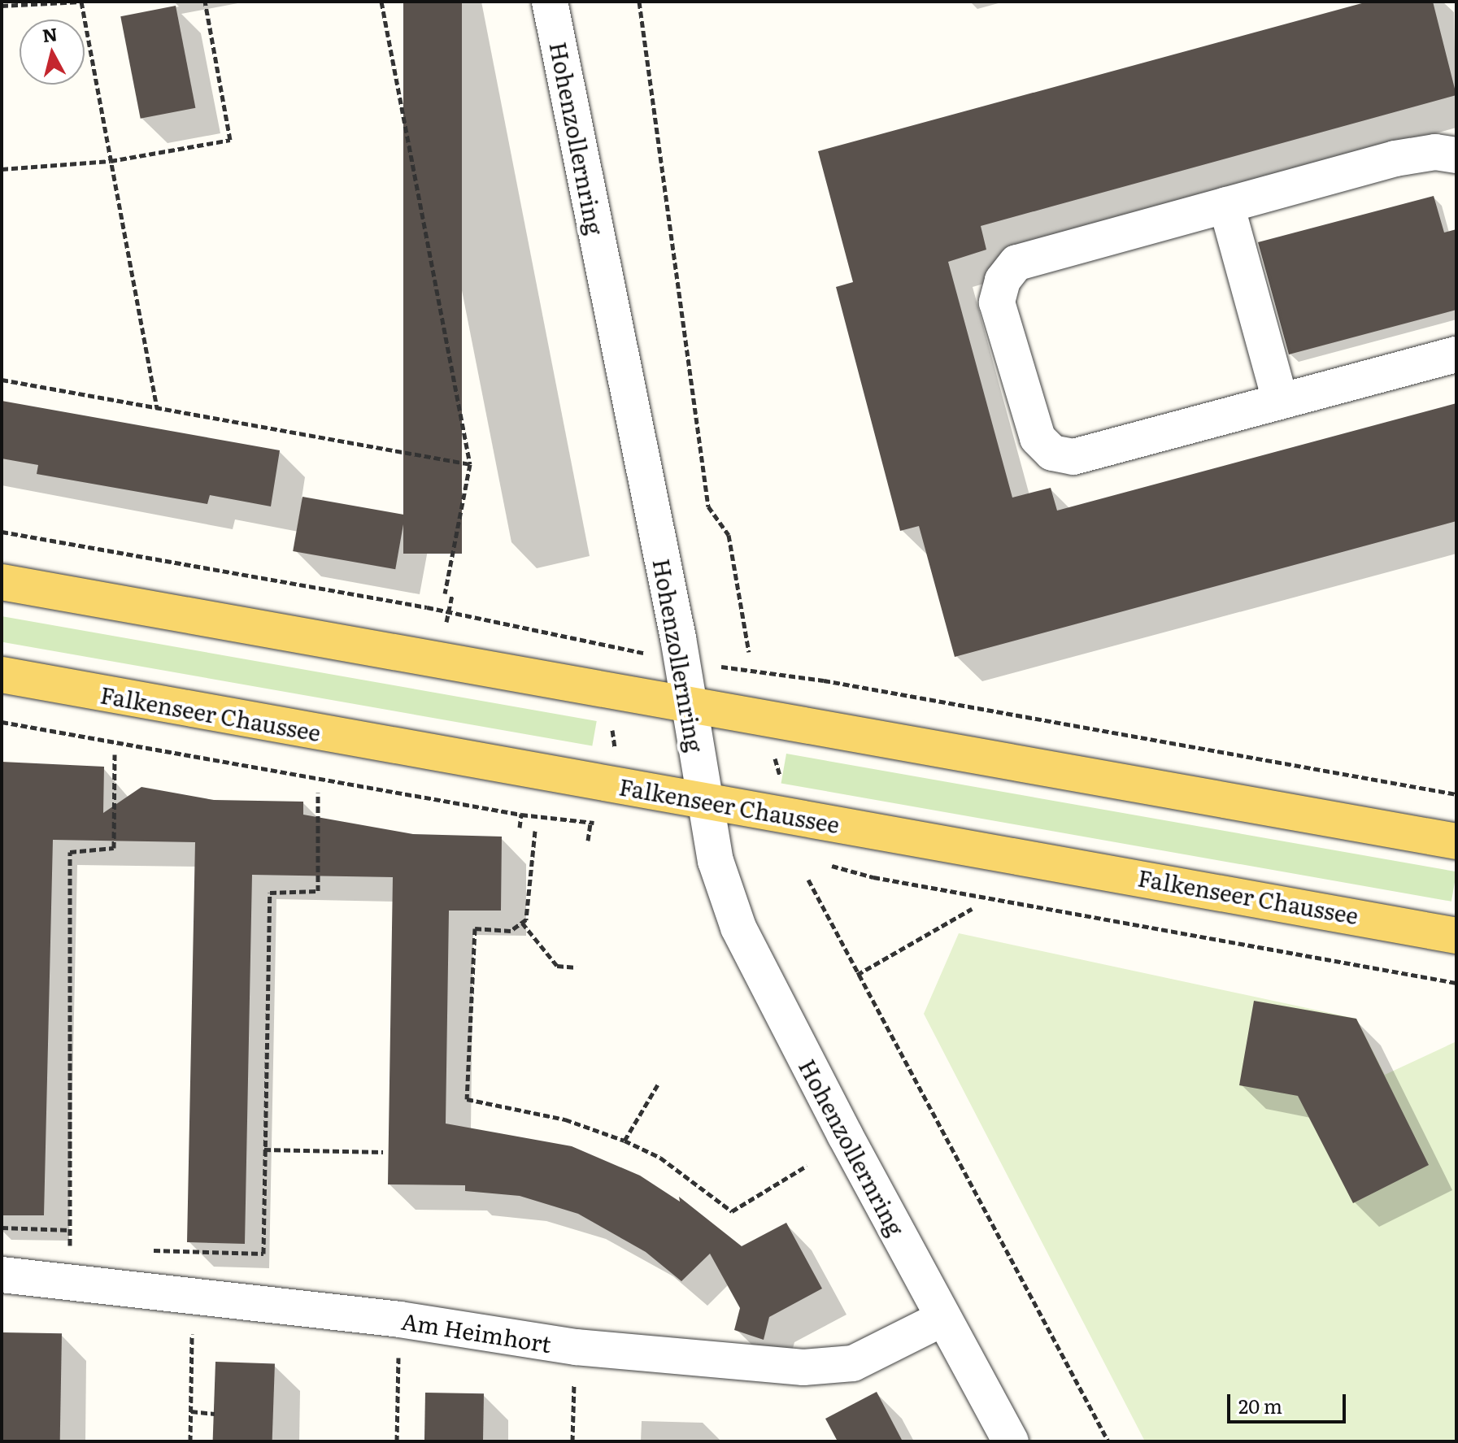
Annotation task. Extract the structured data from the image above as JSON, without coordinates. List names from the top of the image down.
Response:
{
  "streets": {
    "main road": ["Falkenseer Chaussee"],
    "street": ["Hohenzollernring", "Am Heimhort"]
  },
  "crossings": [
    ["Hohenzollernring", "Falkenseer Chaussee"],
    ["Hohenzollernring", "Am Heimhort"]
  ],
  "scale_bar": "20 m",
  "north": "top"
}
